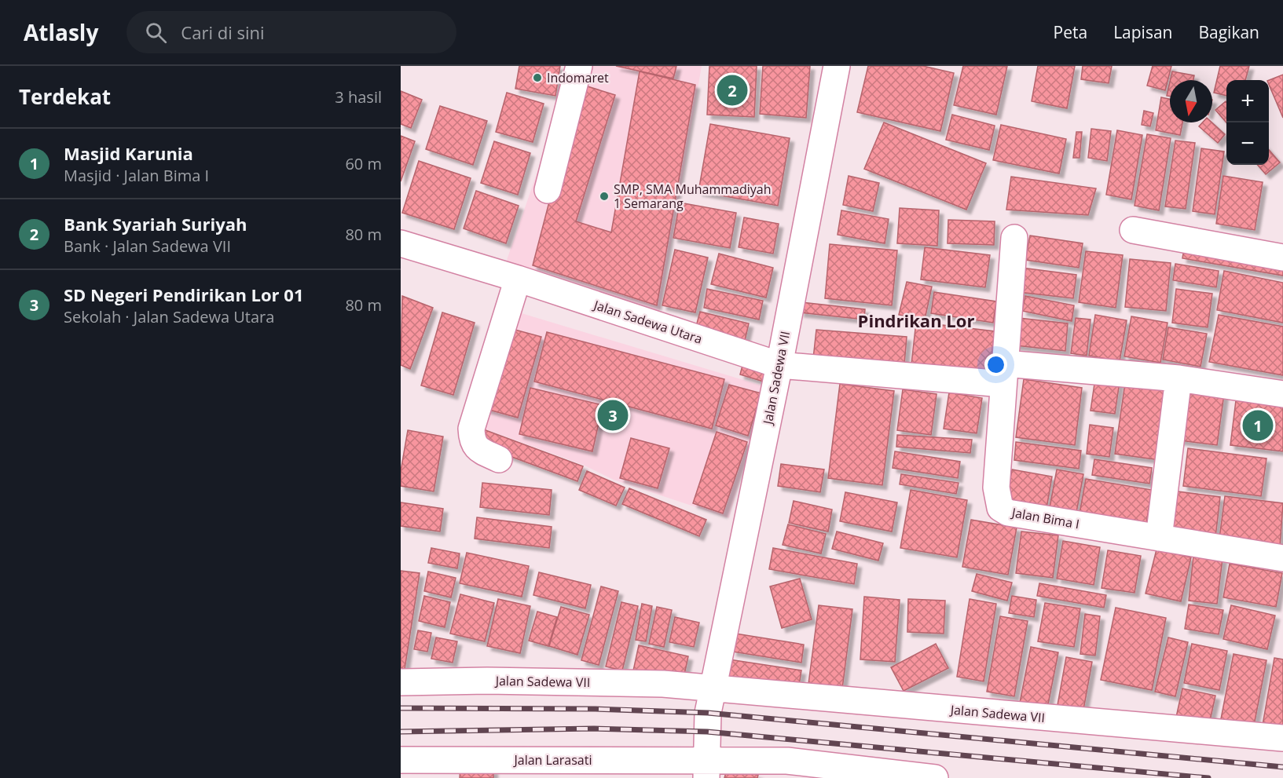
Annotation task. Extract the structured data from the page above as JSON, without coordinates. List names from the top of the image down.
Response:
{
  "streets": {
    "street": [
      "Jalan Sadewa Utara",
      "Jalan Sadewa VII",
      "Jalan Bima I",
      "Jalan Larasati"
    ]
  },
  "crossings": [
    ["Jalan Sadewa Utara", "Jalan Sadewa VII"]
  ],
  "districts": ["Pindrikan Lor"],
  "places": ["Indomaret", "SMP, SMA Muhammadiyah 1 Semarang"],
  "north": "bottom",
  "page": {
    "header": "Atlasly",
    "search": "Cari di sini",
    "nav": ["Peta", "Lapisan", "Bagikan"],
    "heading": ["Terdekat", "3 hasil"],
    "pins": ["2", "3", "1"],
    "map_buttons": ["+", "−"],
    "list": [
      {
        "mark": "1",
        "name": "Masjid Karunia",
        "note": "Masjid · Jalan Bima I",
        "value": "60 m"
      },
      {
        "mark": "2",
        "name": "Bank Syariah Suriyah",
        "note": "Bank · Jalan Sadewa VII",
        "value": "80 m"
      },
      {
        "mark": "3",
        "name": "SD Negeri Pendirikan Lor 01",
        "note": "Sekolah · Jalan Sadewa Utara",
        "value": "80 m"
      }
    ]
  }
}
